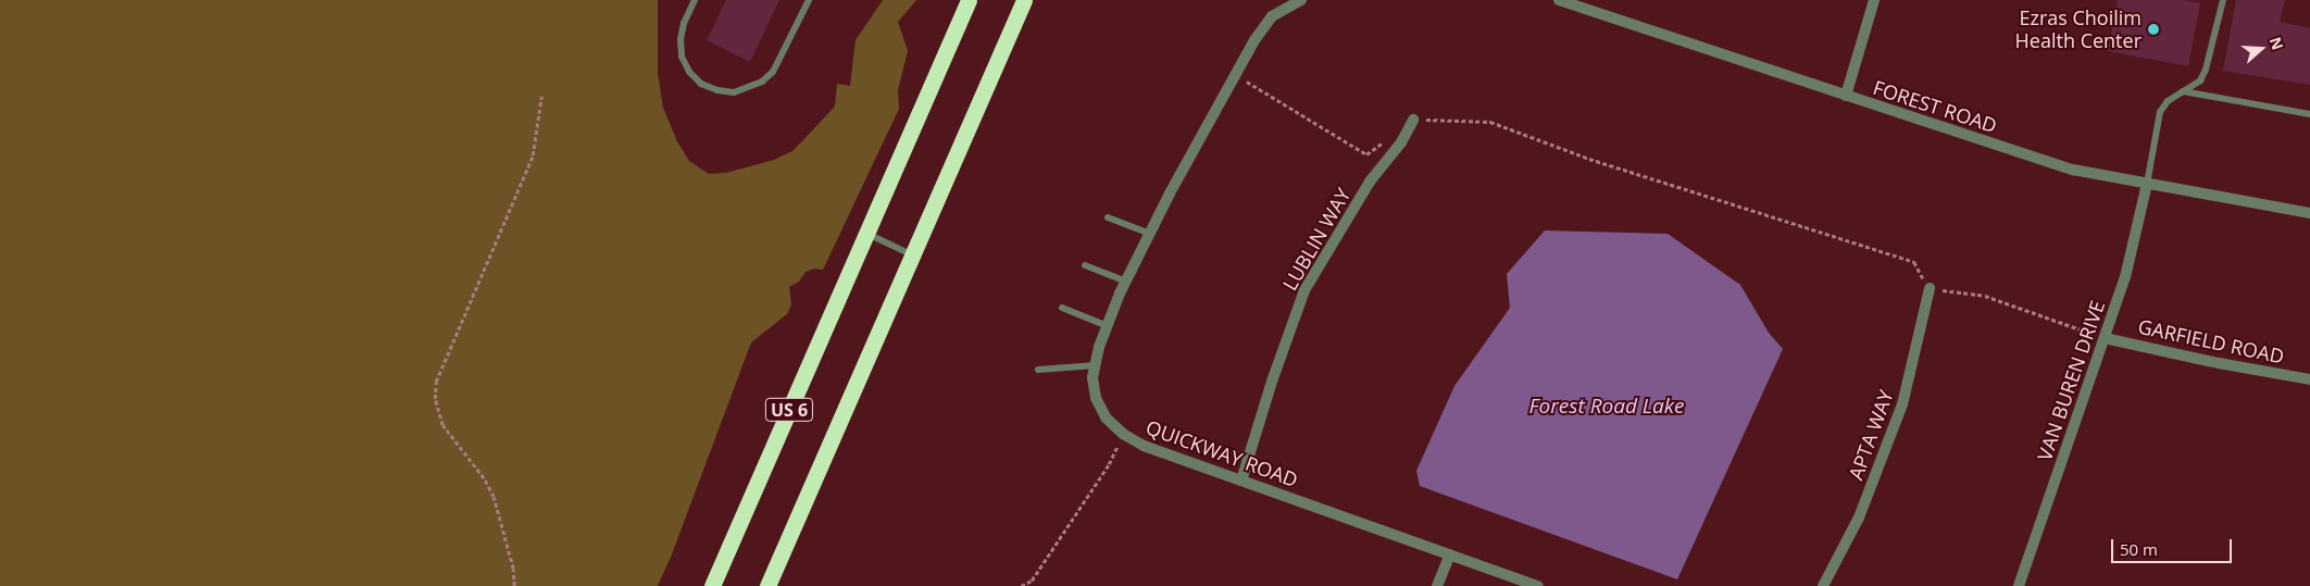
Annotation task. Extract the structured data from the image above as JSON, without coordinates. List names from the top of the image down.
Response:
{
  "streets": {
    "highway": ["US 6"],
    "street": [
      "FOREST ROAD",
      "LUBLIN WAY",
      "GARFIELD ROAD",
      "VAN BUREN DRIVE",
      "APTA WAY",
      "QUICKWAY ROAD"
    ]
  },
  "crossings": [
    ["FOREST ROAD", "VAN BUREN DRIVE"],
    ["LUBLIN WAY", "QUICKWAY ROAD"],
    ["GARFIELD ROAD", "VAN BUREN DRIVE"]
  ],
  "water": ["Forest Road Lake"],
  "places": ["Ezras Choilim Health Center"],
  "scale_bar": "50 m",
  "north": "right"
}
